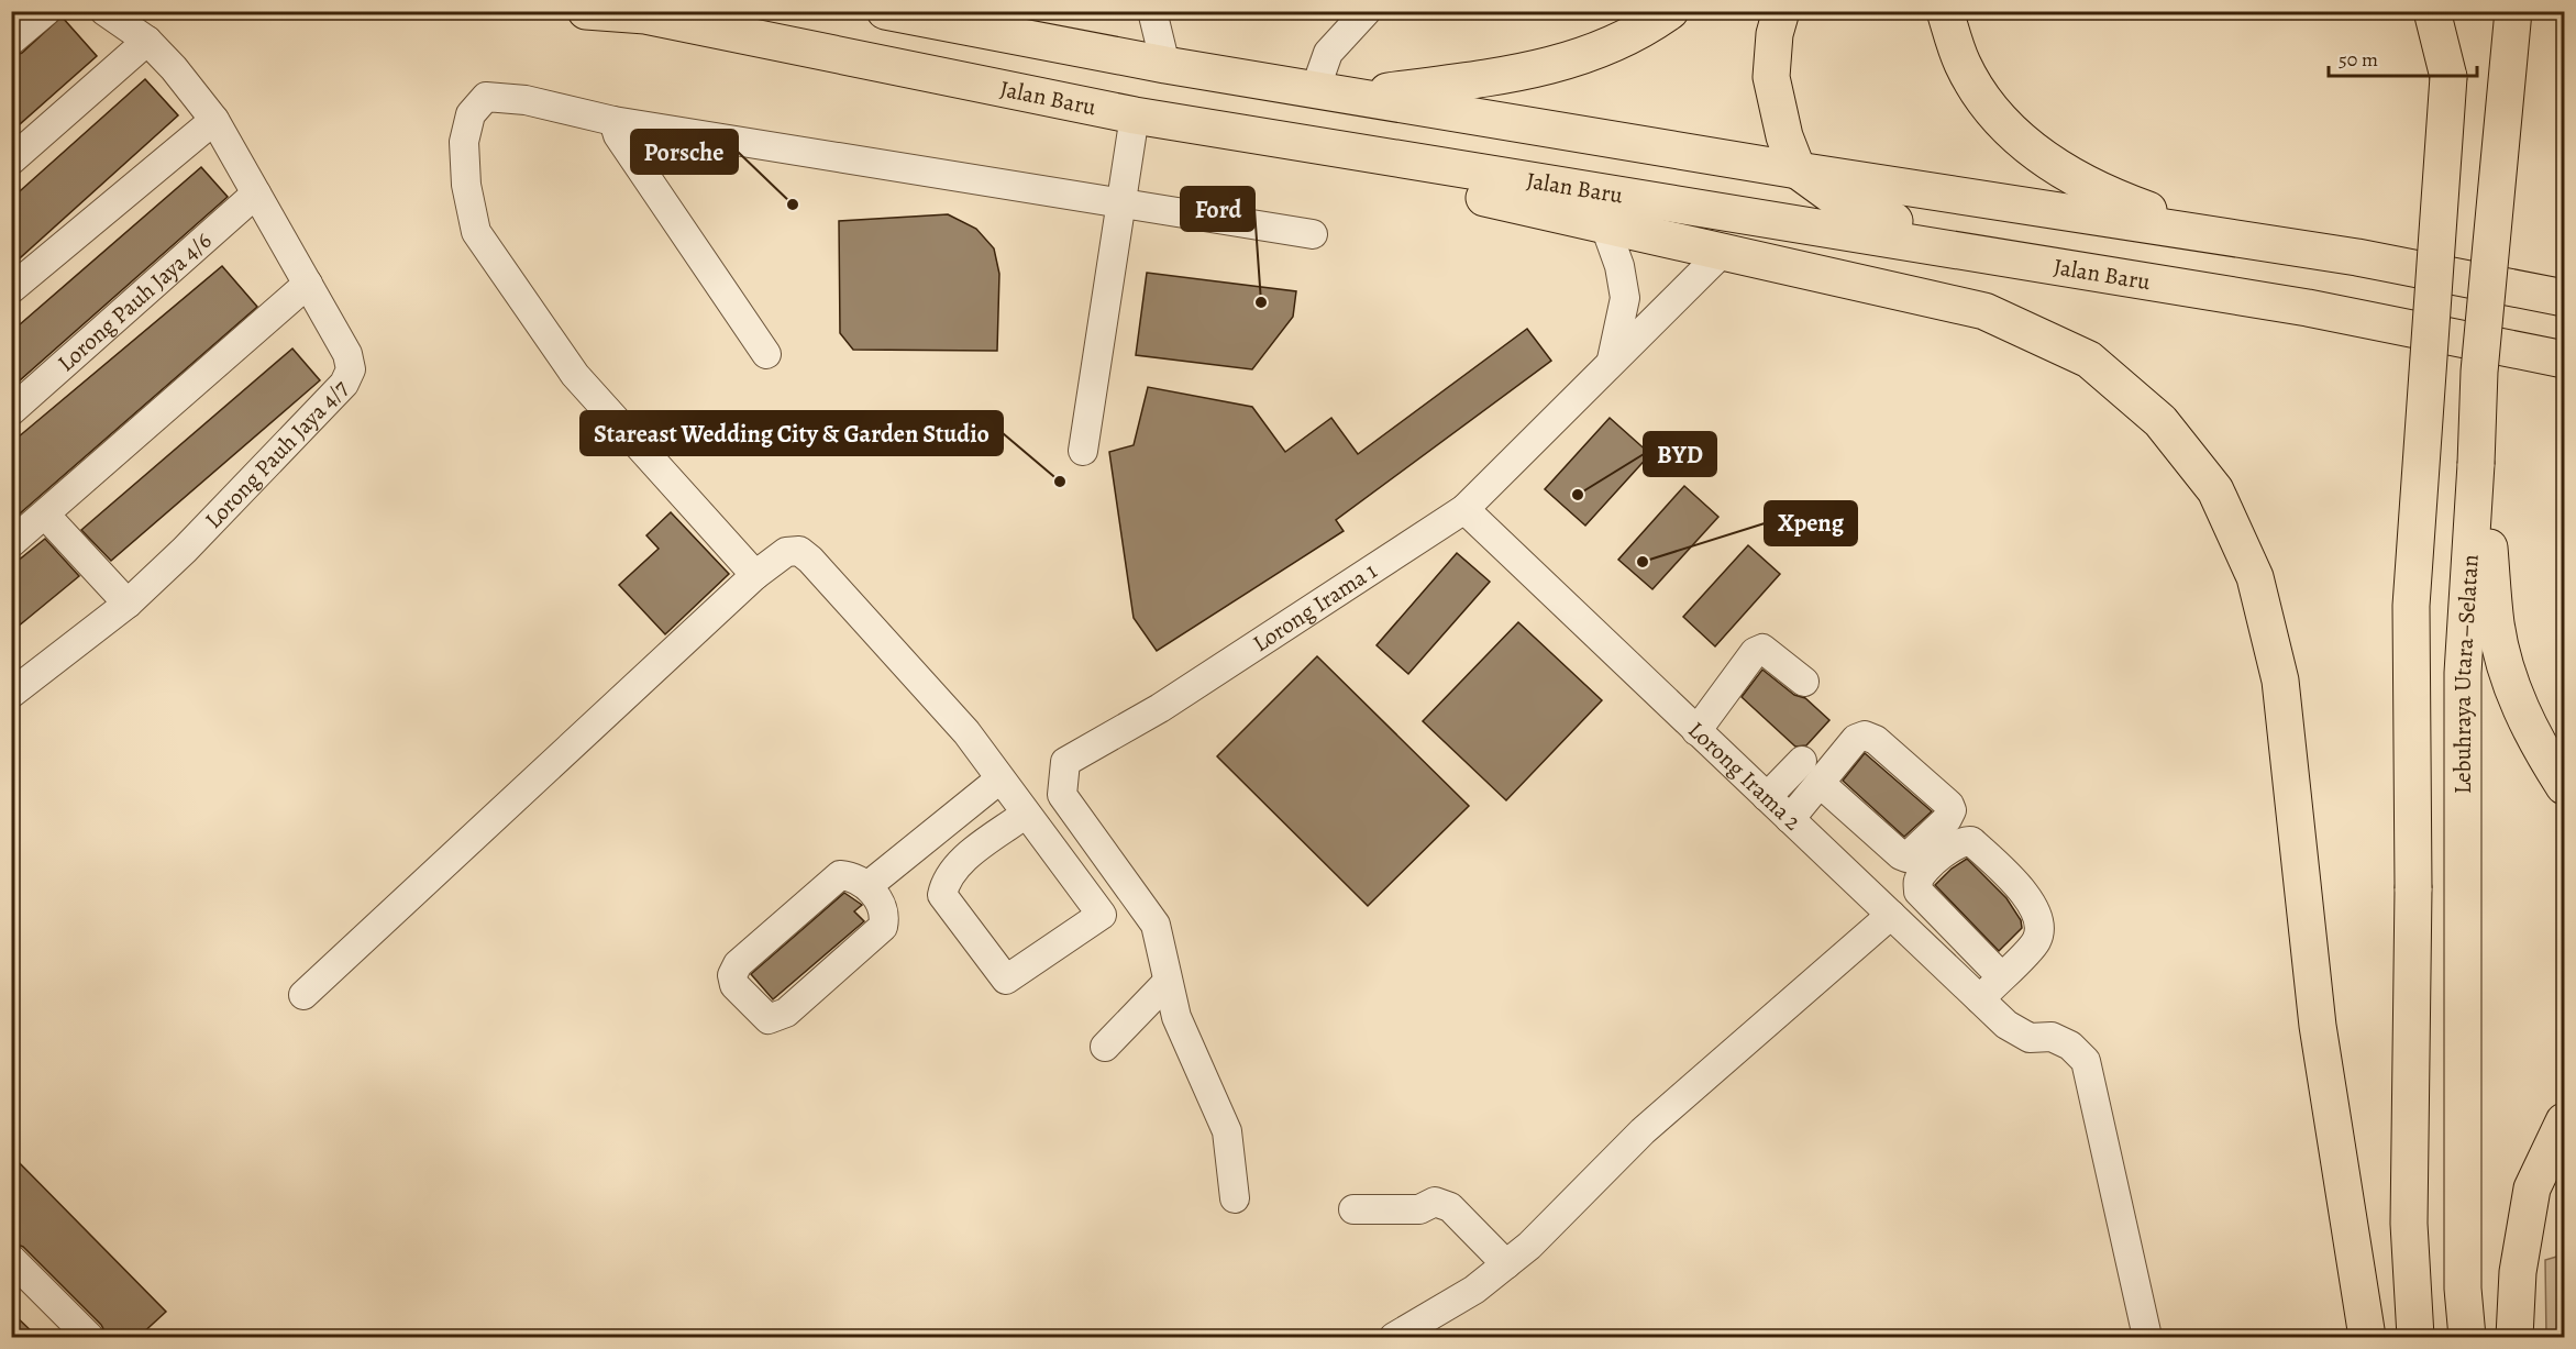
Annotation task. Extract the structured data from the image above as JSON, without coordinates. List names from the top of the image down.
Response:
{
  "streets": {
    "highway": ["Jalan Baru", "Lebuhraya Utara–Selatan"],
    "street": [
      "Lorong Pauh Jaya 4/6",
      "Lorong Pauh Jaya 4/7",
      "Lorong Irama 1",
      "Lorong Irama 2"
    ]
  },
  "crossings": [
    ["Lorong Pauh Jaya 4/6", "Lorong Pauh Jaya 4/7"],
    ["Lorong Irama 1", "Lorong Irama 2"]
  ],
  "places": [
    "Porsche",
    "Ford",
    "Stareast Wedding City & Garden Studio",
    "BYD",
    "Xpeng"
  ],
  "scale_bar": "50 m"
}
